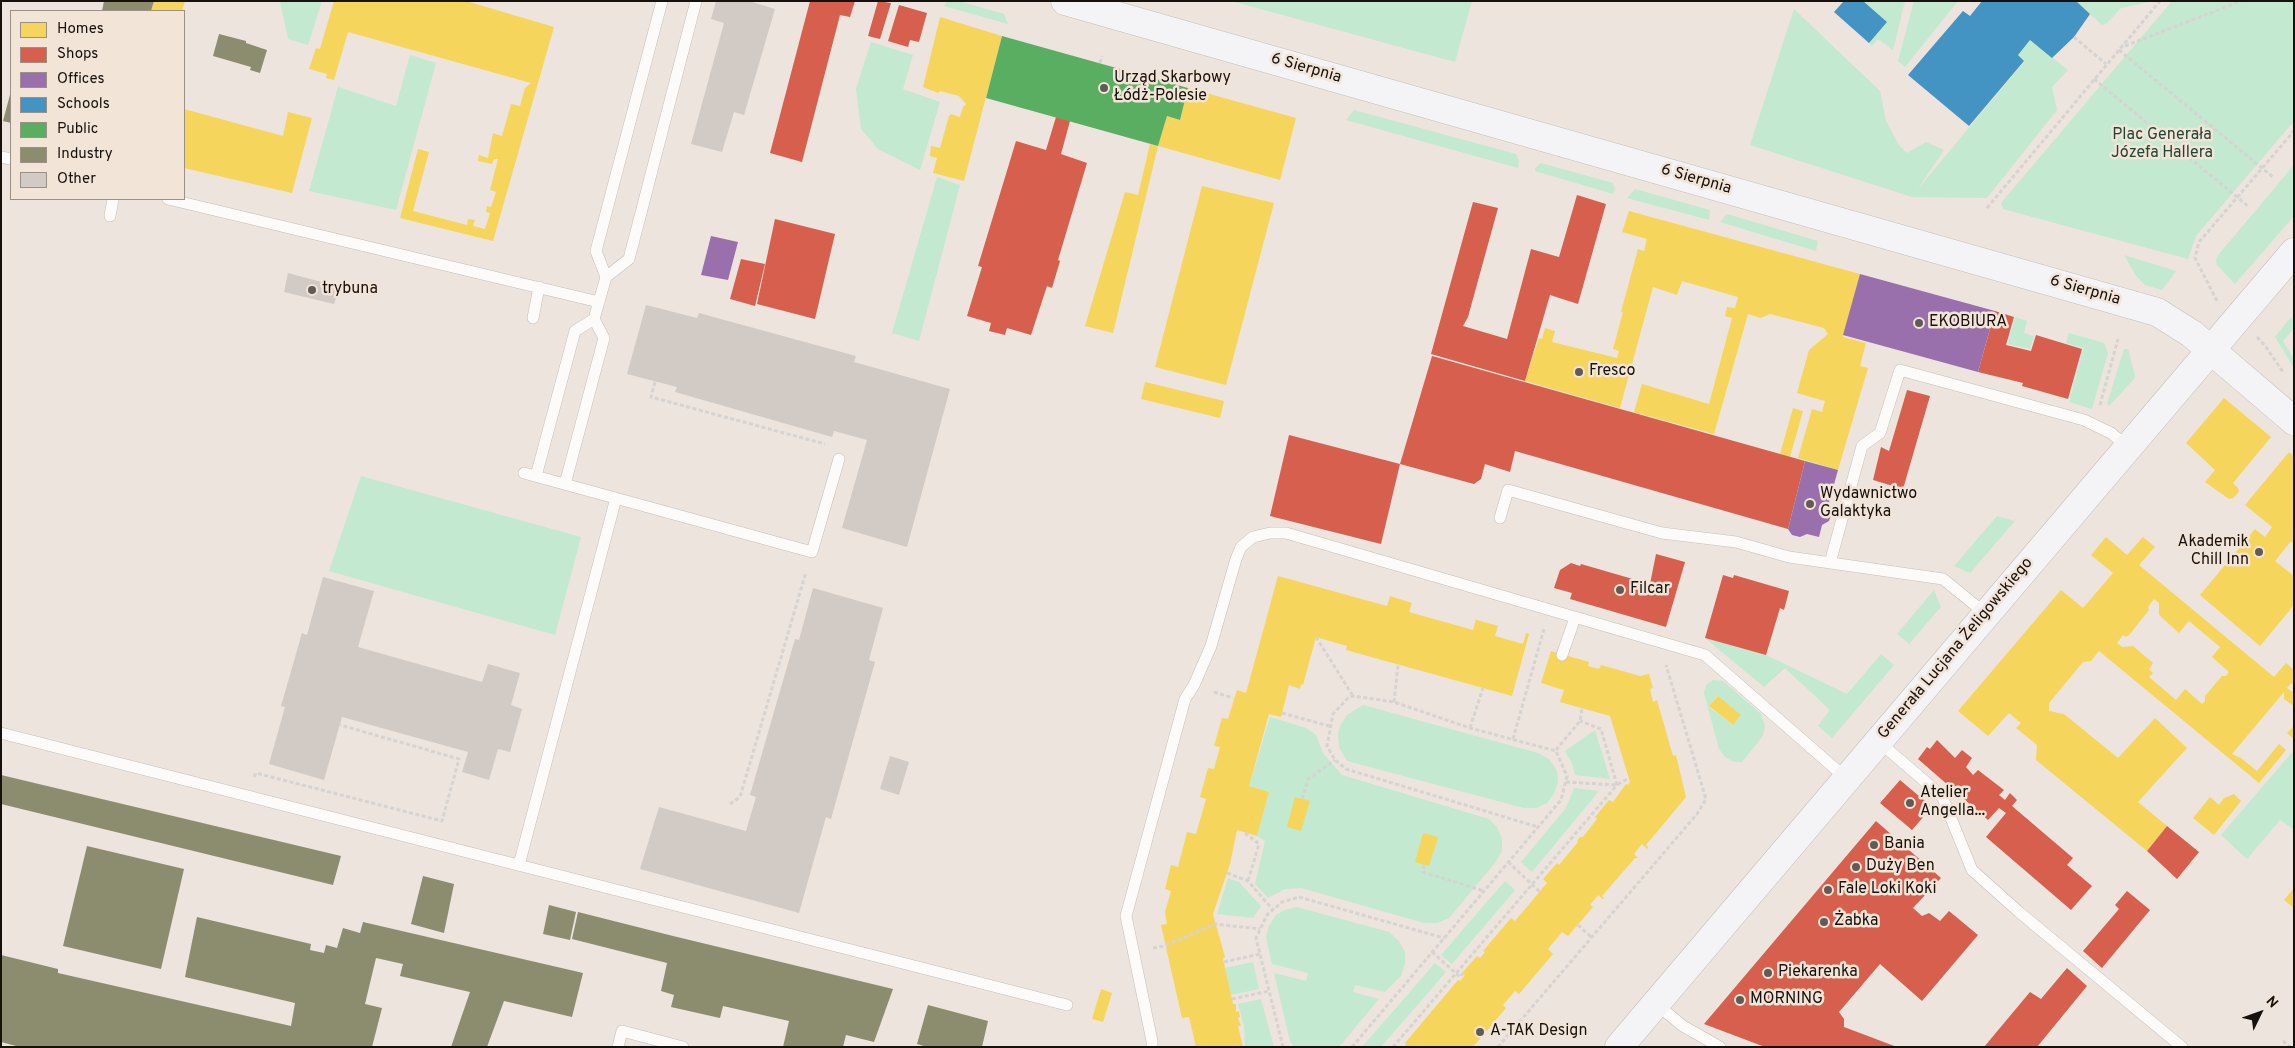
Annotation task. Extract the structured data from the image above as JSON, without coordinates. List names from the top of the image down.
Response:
{
  "streets": {
    "street": ["6 Sierpnia", "Generała Lucjana Żeligowskiego"]
  },
  "crossings": [
    ["6 Sierpnia", "Generała Lucjana Żeligowskiego"]
  ],
  "parks": ["Plac Generała Józefa Hallera"],
  "places": [
    "Urząd Skarbowy Łódż-Polesie",
    "trybuna",
    "EKOBIURA",
    "Fresco",
    "Wydawnictwo Galaktyka",
    "Akademik Chill Inn",
    "Filcar",
    "Atelier Angella...",
    "Bania",
    "Duży Ben",
    "Fale Loki Koki",
    "Żabka",
    "Piekarenka",
    "MORNING",
    "A-TAK Design"
  ],
  "legend": [
    "Homes",
    "Shops",
    "Offices",
    "Schools",
    "Public",
    "Industry",
    "Other"
  ],
  "north": "top right"
}
